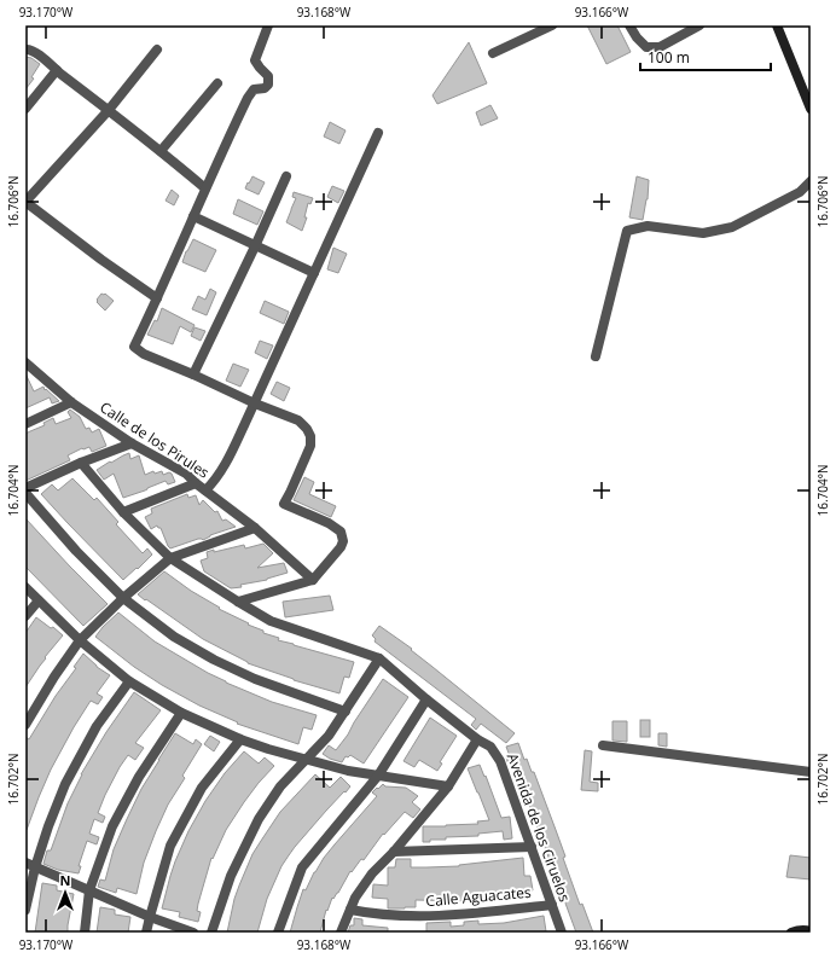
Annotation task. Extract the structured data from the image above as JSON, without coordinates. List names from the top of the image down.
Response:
{
  "streets": {
    "street": ["Calle de los Pirules", "Avenida de los Ciruelos", "Calle Aguacates"]
  },
  "crossings": [
    ["Avenida de los Ciruelos", "Calle Aguacates"]
  ],
  "scale_bar": "100 m",
  "north": "top",
  "coordinates": [
    "93.170°W",
    "93.168°W",
    "93.166°W",
    "16.706°N",
    "16.704°N",
    "16.702°N"
  ]
}
